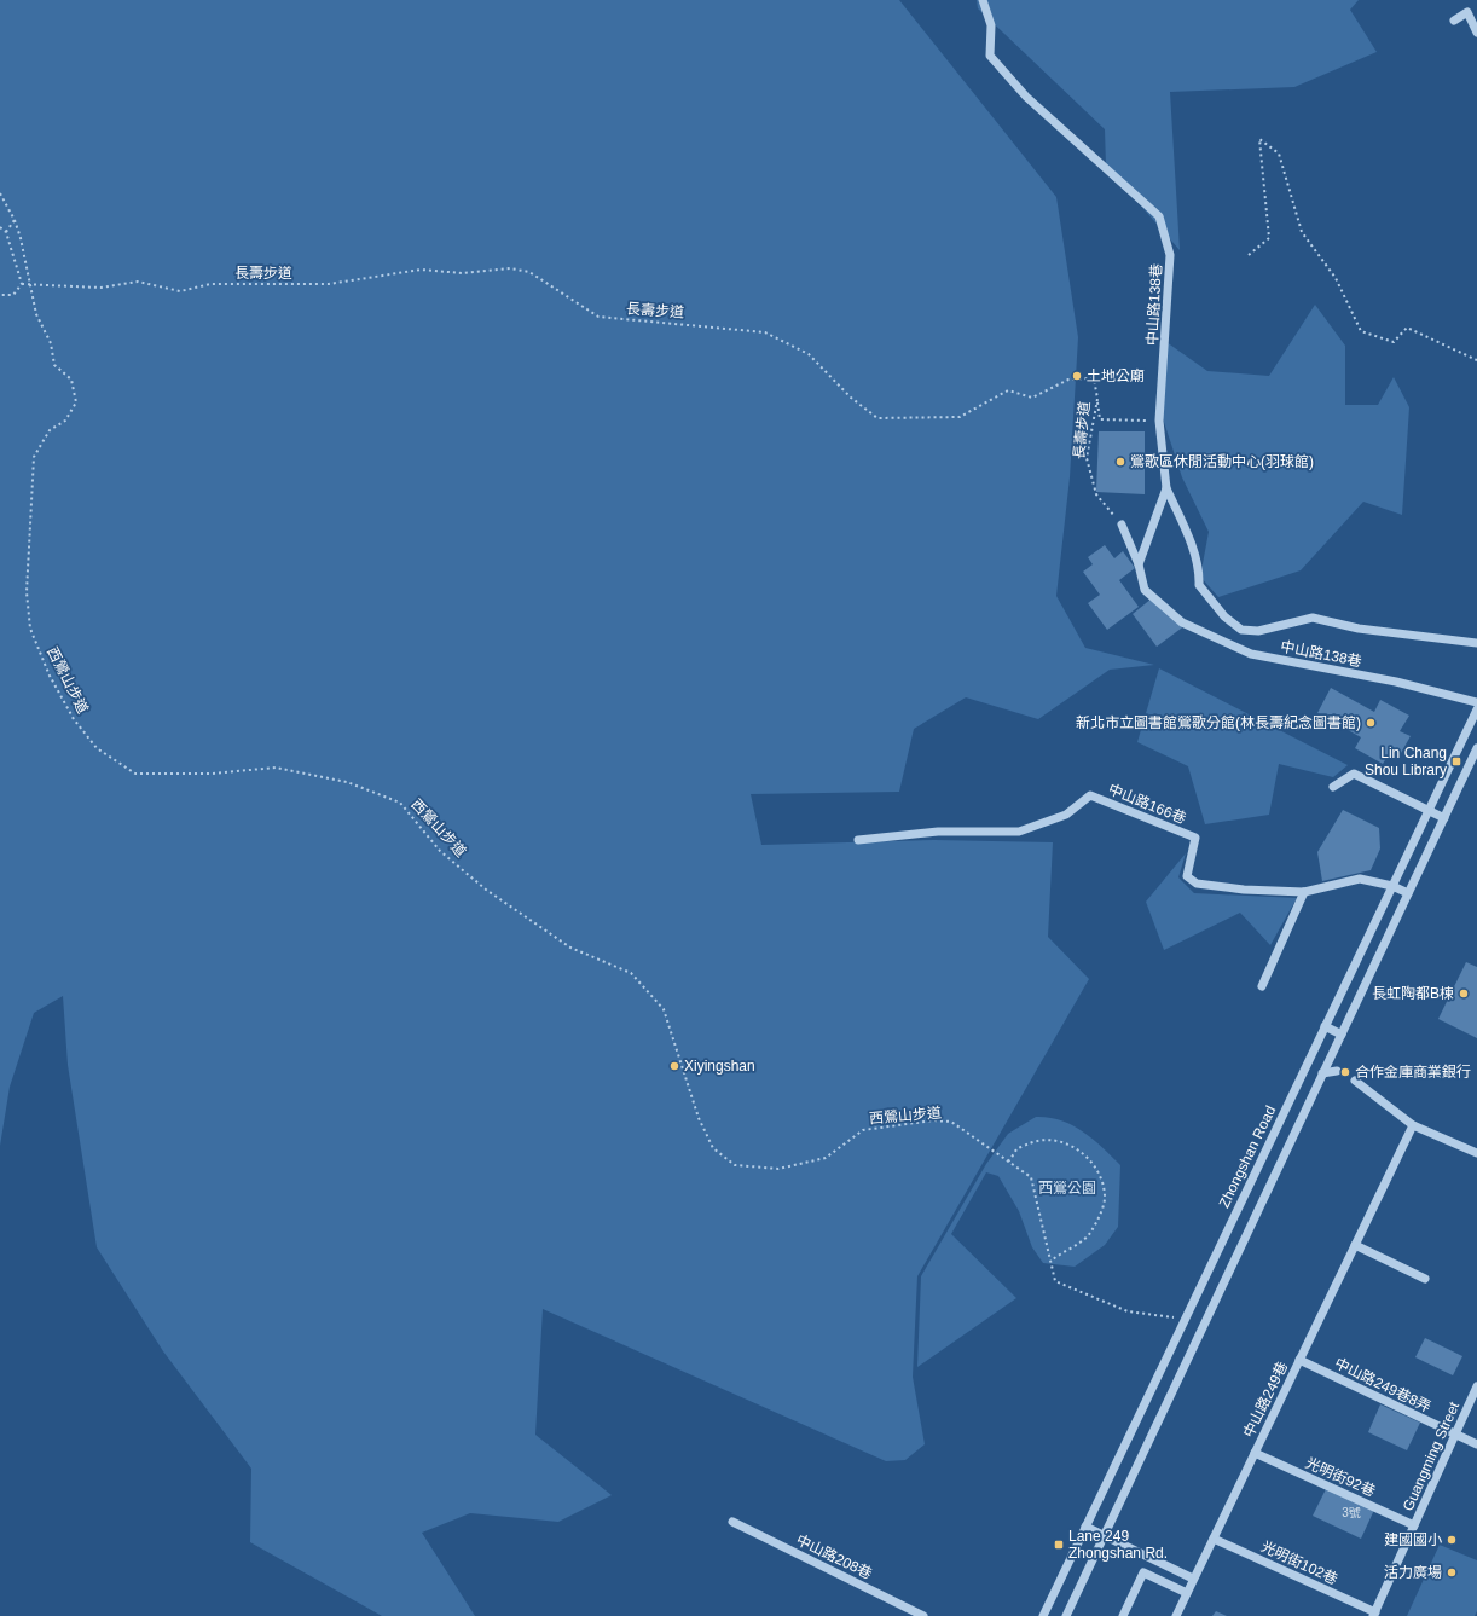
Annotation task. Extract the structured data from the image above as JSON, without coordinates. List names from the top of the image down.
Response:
{
  "streets": {
    "street": [
      "中山路138巷",
      "中山路166巷",
      "Zhongshan Road",
      "中山路249巷8弄",
      "中山路249巷",
      "Guangming Street",
      "光明街92巷",
      "中山路208巷",
      "光明街102巷"
    ],
    "path": ["長壽步道", "西鶯山步道"]
  },
  "crossings": [
    ["長壽步道", "中山路138巷"],
    ["長壽步道", "西鶯山步道"],
    ["西鶯山步道", "Zhongshan Road"],
    ["中山路166巷", "Zhongshan Road"],
    ["中山路249巷8弄", "中山路249巷"],
    ["中山路249巷8弄", "Guangming Street"],
    ["中山路249巷", "光明街92巷"],
    ["中山路249巷", "光明街102巷"],
    ["Guangming Street", "光明街92巷"],
    ["Guangming Street", "光明街102巷"]
  ],
  "parks": ["西鶯公園"],
  "places": {
    "other": [
      "土地公廟",
      "鶯歌區休閒活動中心(羽球館)",
      "新北市立圖書館鶯歌分館(林長壽紀念圖書館)",
      "長虹陶都B棟",
      "Xiyingshan",
      "合作金庫商業銀行",
      "建國國小",
      "活力廣場"
    ],
    "transit": ["Lin Chang Shou Library", "Lane 249 Zhongshan Rd."]
  },
  "house_numbers": ["3號"]
}
